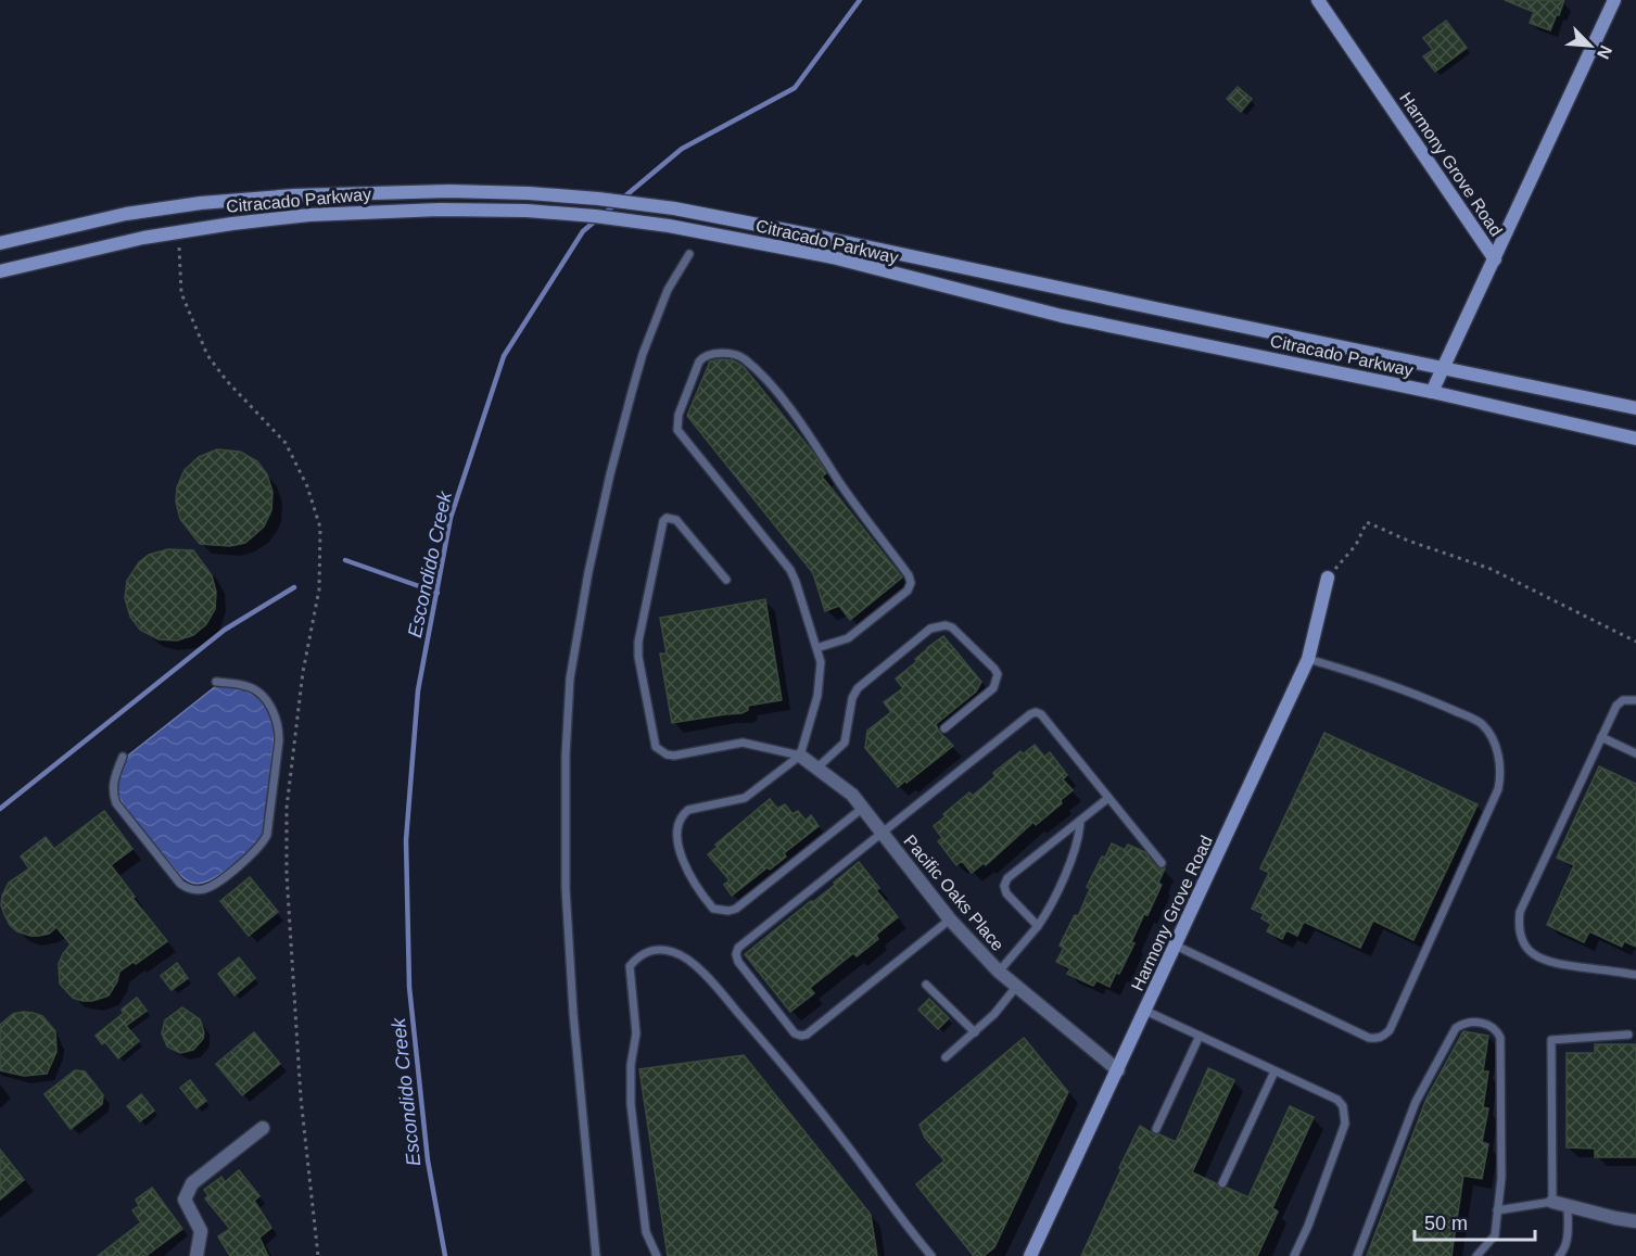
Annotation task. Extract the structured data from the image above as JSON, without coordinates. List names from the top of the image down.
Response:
{
  "streets": {
    "main road": ["Harmony Grove Road", "Citracado Parkway"],
    "street": ["Pacific Oaks Place"]
  },
  "crossings": [
    ["Harmony Grove Road", "Citracado Parkway"],
    ["Harmony Grove Road", "Pacific Oaks Place"]
  ],
  "water": ["Escondido Creek"],
  "scale_bar": "50 m",
  "north": "bottom right"
}
